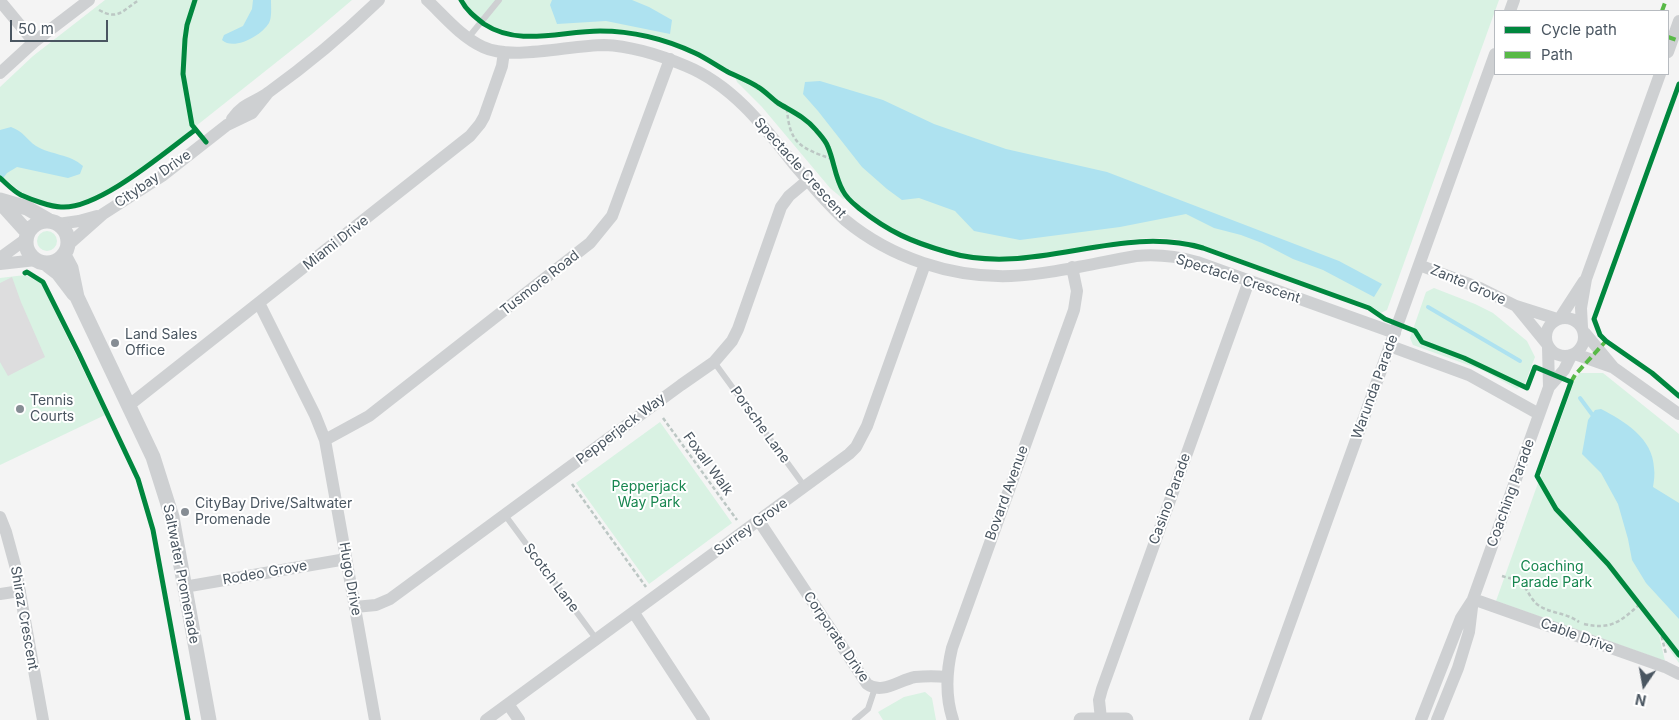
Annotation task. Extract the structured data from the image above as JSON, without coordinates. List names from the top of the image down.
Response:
{
  "streets": {
    "street": [
      "Spectacle Crescent",
      "Citybay Drive",
      "Miami Drive",
      "Tusmore Road",
      "Zante Grove",
      "Warunda Parade",
      "Pepperjack Way",
      "Bovard Avenue",
      "Coaching Parade",
      "Casino Parade",
      "Surrey Grove",
      "Rodeo Grove",
      "Saltwater Promenade",
      "Hugo Drive",
      "Shiraz Crescent",
      "Cable Drive",
      "Corporate Drive"
    ],
    "lane": ["Porsche Lane", "Scotch Lane"],
    "path": ["Foxall Walk"]
  },
  "crossings": [
    ["Spectacle Crescent", "Miami Drive"],
    ["Spectacle Crescent", "Tusmore Road"],
    ["Spectacle Crescent", "Warunda Parade"],
    ["Spectacle Crescent", "Pepperjack Way"],
    ["Spectacle Crescent", "Bovard Avenue"],
    ["Spectacle Crescent", "Casino Parade"],
    ["Spectacle Crescent", "Surrey Grove"],
    ["Citybay Drive", "Saltwater Promenade"],
    ["Miami Drive", "Saltwater Promenade"],
    ["Miami Drive", "Hugo Drive"],
    ["Tusmore Road", "Hugo Drive"],
    ["Zante Grove", "Warunda Parade"],
    ["Zante Grove", "Coaching Parade"],
    ["Porsche Lane", "Pepperjack Way"],
    ["Porsche Lane", "Surrey Grove"],
    ["Pepperjack Way", "Scotch Lane"],
    ["Pepperjack Way", "Hugo Drive"],
    ["Bovard Avenue", "Corporate Drive"],
    ["Coaching Parade", "Cable Drive"],
    ["Surrey Grove", "Scotch Lane"],
    ["Surrey Grove", "Corporate Drive"],
    ["Rodeo Grove", "Saltwater Promenade"],
    ["Rodeo Grove", "Hugo Drive"]
  ],
  "parks": ["Pepperjack Way Park", "Coaching Parade Park"],
  "places": ["Land Sales Office", "Tennis Courts", "CityBay Drive/Saltwater Promenade"],
  "legend": ["Cycle path", "Path"],
  "scale_bar": "50 m",
  "north": "bottom"
}
